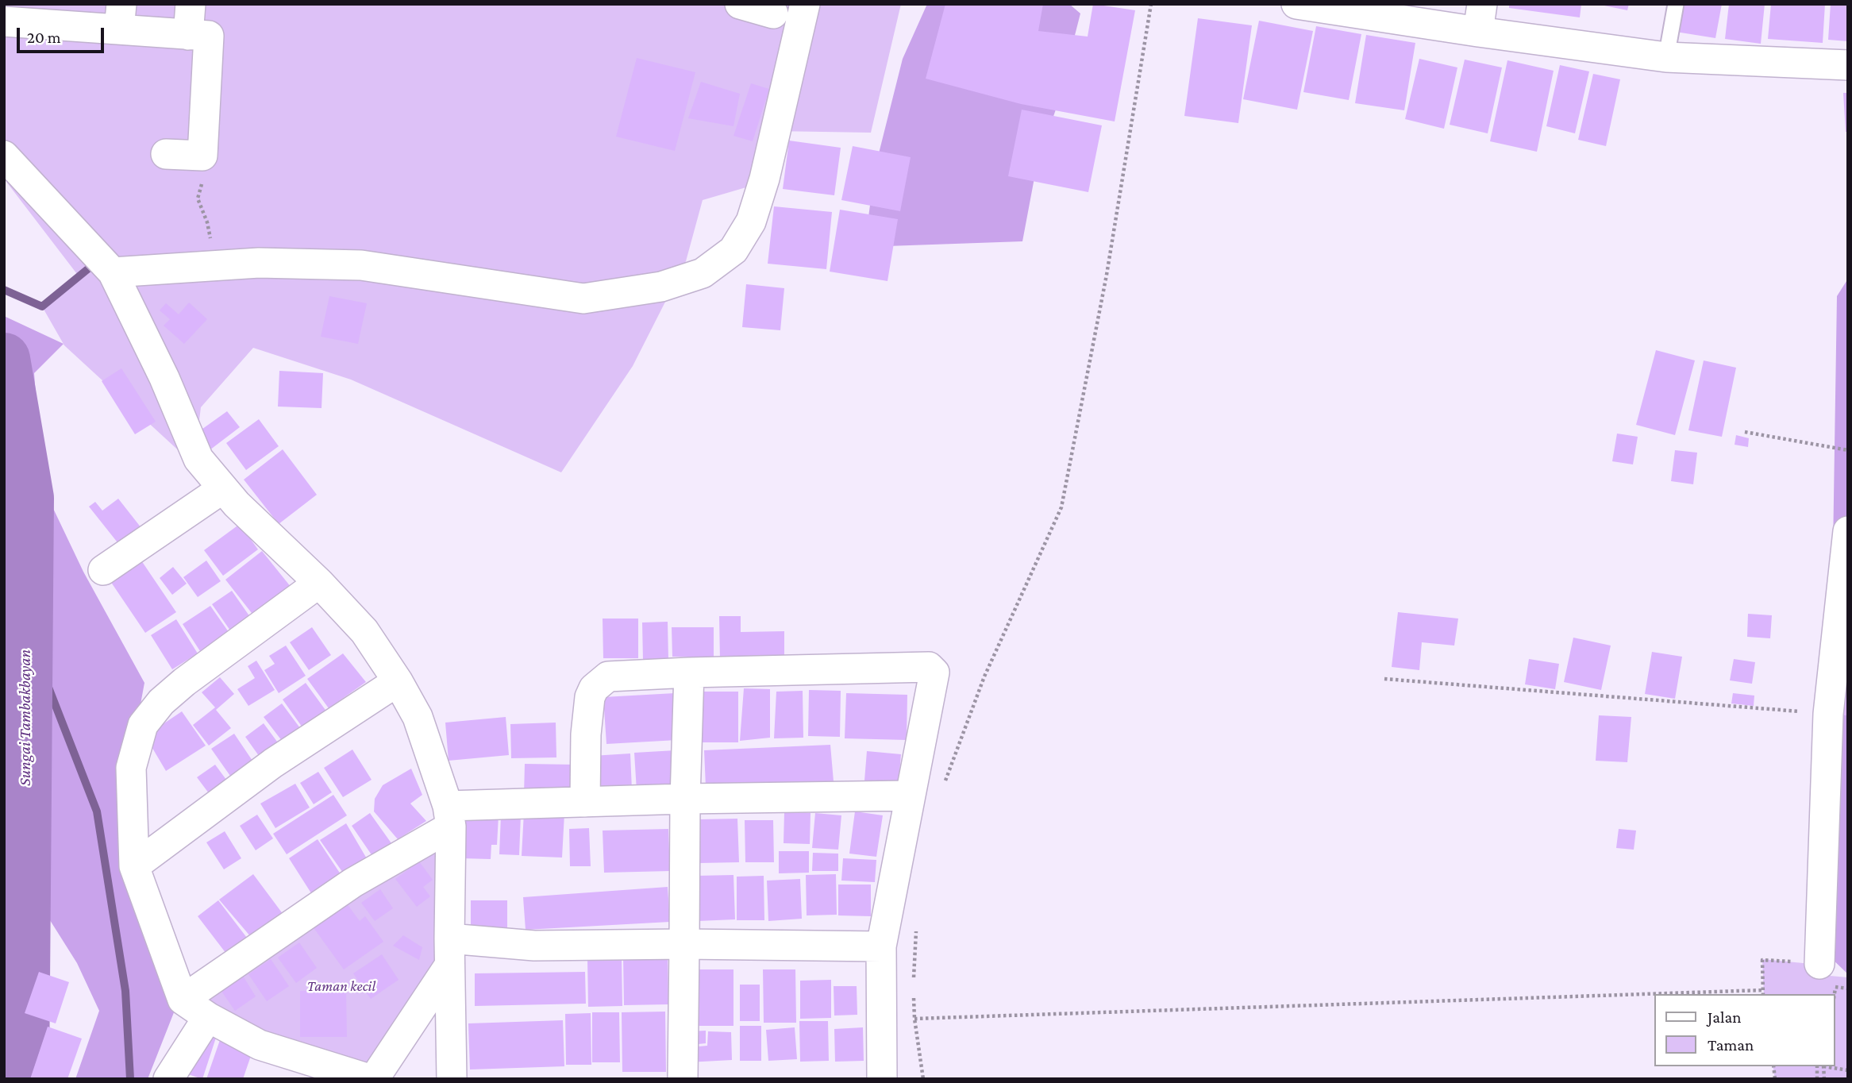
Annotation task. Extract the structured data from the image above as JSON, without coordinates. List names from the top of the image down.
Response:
{
  "water": ["Sungai Tambakbayan"],
  "parks": ["Taman kecil"],
  "legend": ["Jalan", "Taman"],
  "scale_bar": "20 m"
}
